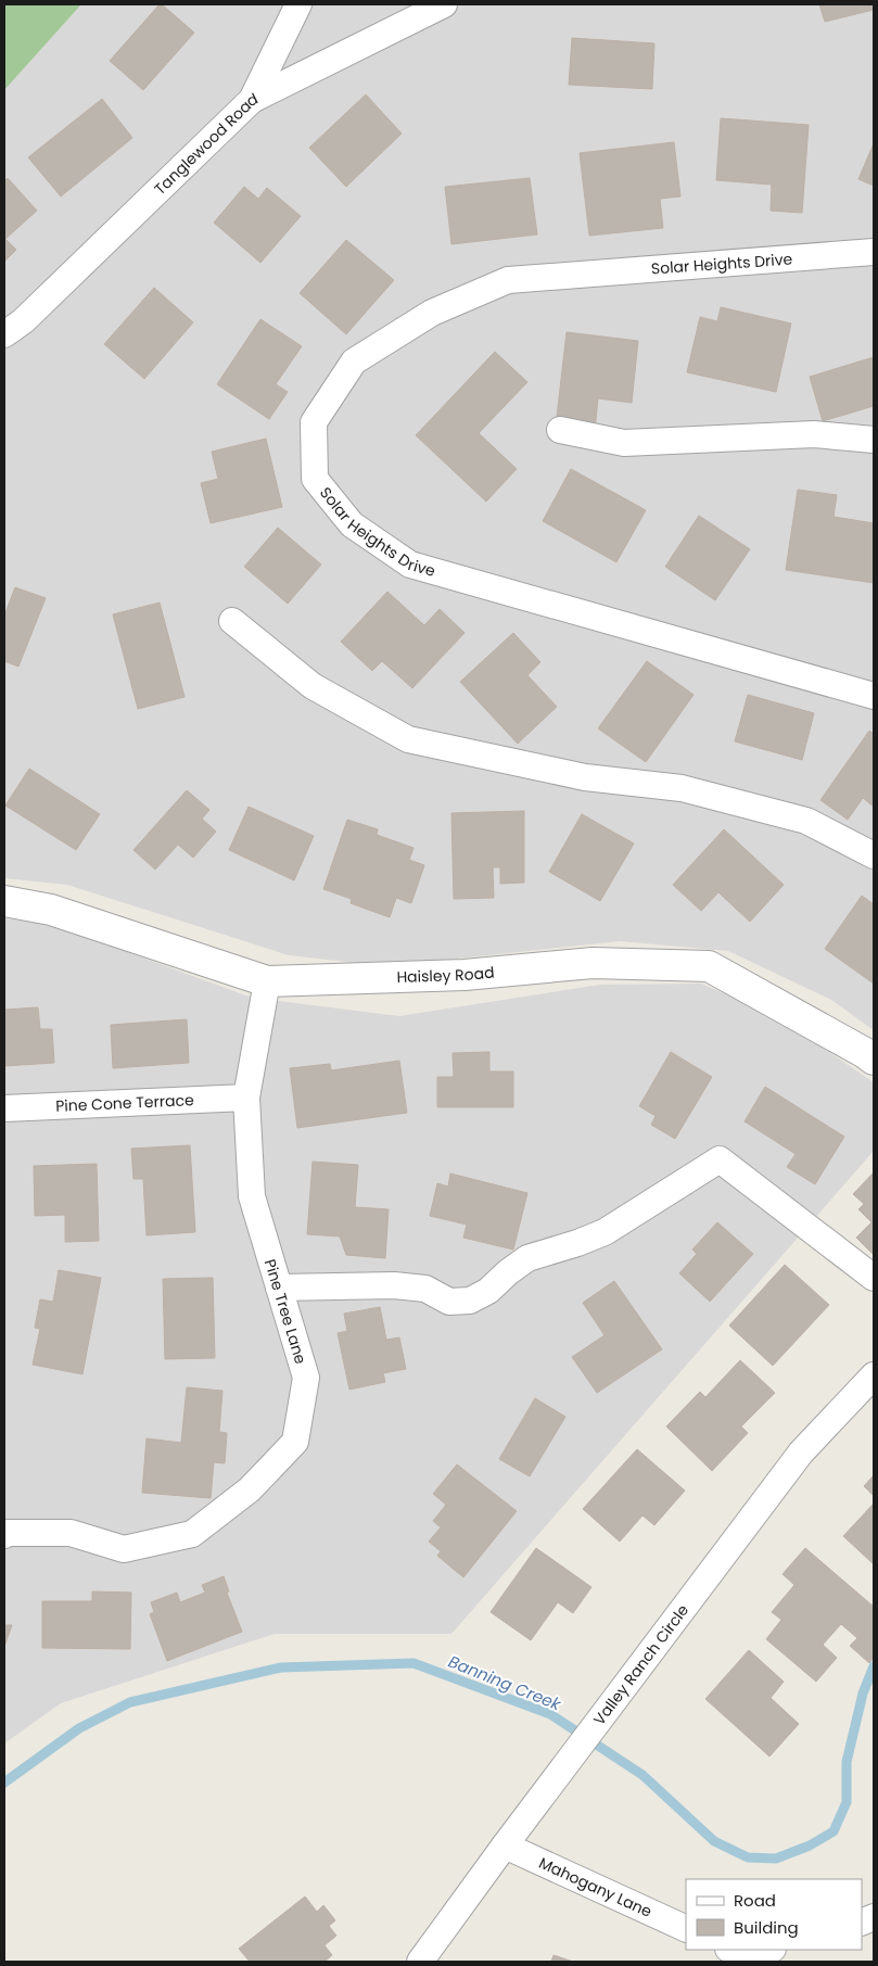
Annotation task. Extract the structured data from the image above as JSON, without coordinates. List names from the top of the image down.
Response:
{
  "streets": {
    "street": [
      "Tanglewood Road",
      "Solar Heights Drive",
      "Haisley Road",
      "Pine Cone Terrace",
      "Pine Tree Lane",
      "Valley Ranch Circle",
      "Mahogany Lane"
    ]
  },
  "crossings": [
    ["Haisley Road", "Pine Tree Lane"],
    ["Pine Cone Terrace", "Pine Tree Lane"],
    ["Valley Ranch Circle", "Mahogany Lane"]
  ],
  "water": ["Banning Creek"],
  "legend": ["Road", "Building"]
}
